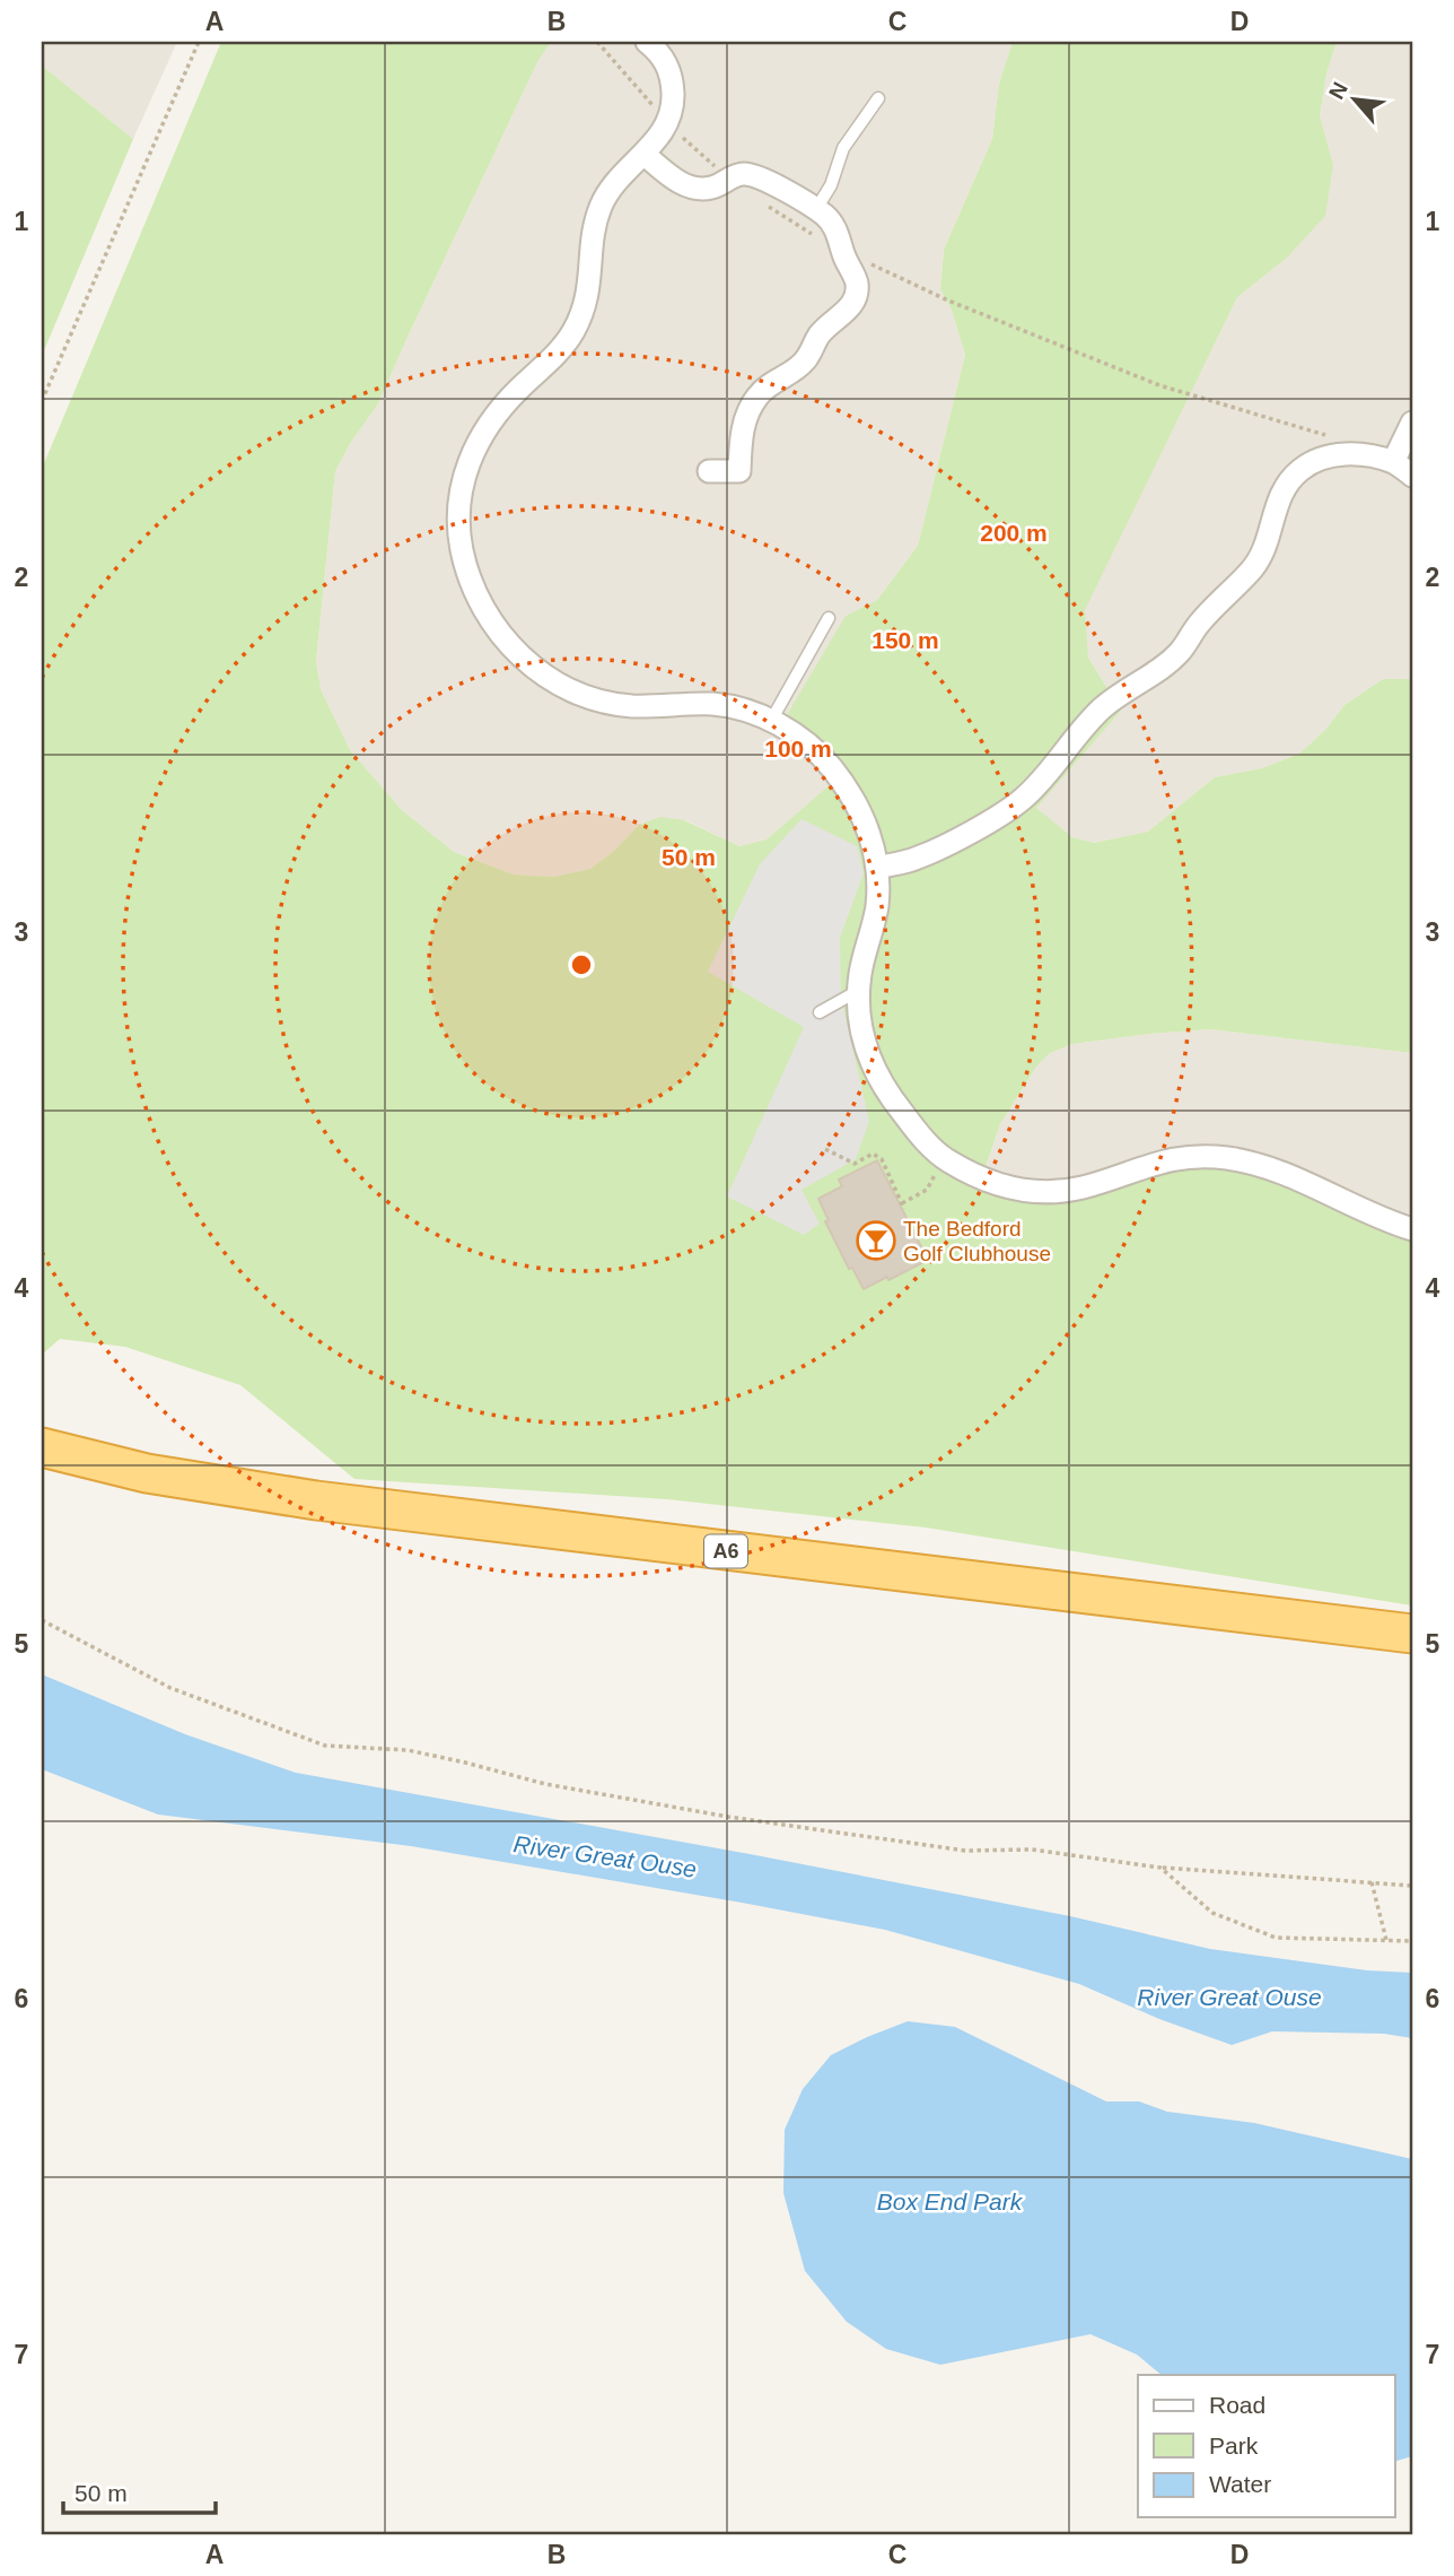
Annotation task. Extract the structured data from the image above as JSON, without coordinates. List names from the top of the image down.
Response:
{
  "streets": {
    "highway": ["A6"]
  },
  "water": ["River Great Ouse", "Box End Park"],
  "places": {
    "bar": ["The Bedford Golf Clubhouse"]
  },
  "legend": ["Road", "Park", "Water"],
  "scale_bar": "50 m",
  "north": "top left",
  "grid": {
    "columns": [
      "A",
      "B",
      "C",
      "D"
    ],
    "rows": [
      "1",
      "2",
      "3",
      "4",
      "5",
      "6",
      "7"
    ]
  },
  "rings": [
    "200 m",
    "150 m",
    "100 m",
    "50 m"
  ]
}
